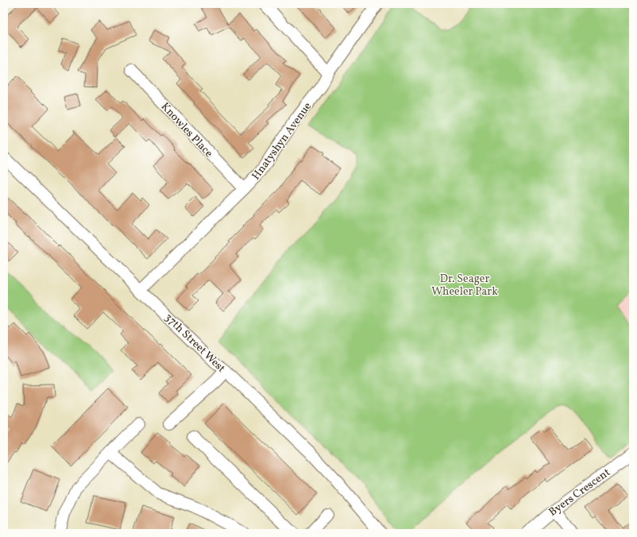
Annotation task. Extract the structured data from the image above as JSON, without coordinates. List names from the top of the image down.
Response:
{
  "streets": {
    "street": [
      "Knowles Place",
      "Hnatyshyn Avenue",
      "37th Street West",
      "Byers Crescent"
    ]
  },
  "crossings": [
    ["Knowles Place", "Hnatyshyn Avenue"],
    ["Hnatyshyn Avenue", "37th Street West"]
  ],
  "parks": ["Dr. Seager Wheeler Park"]
}
